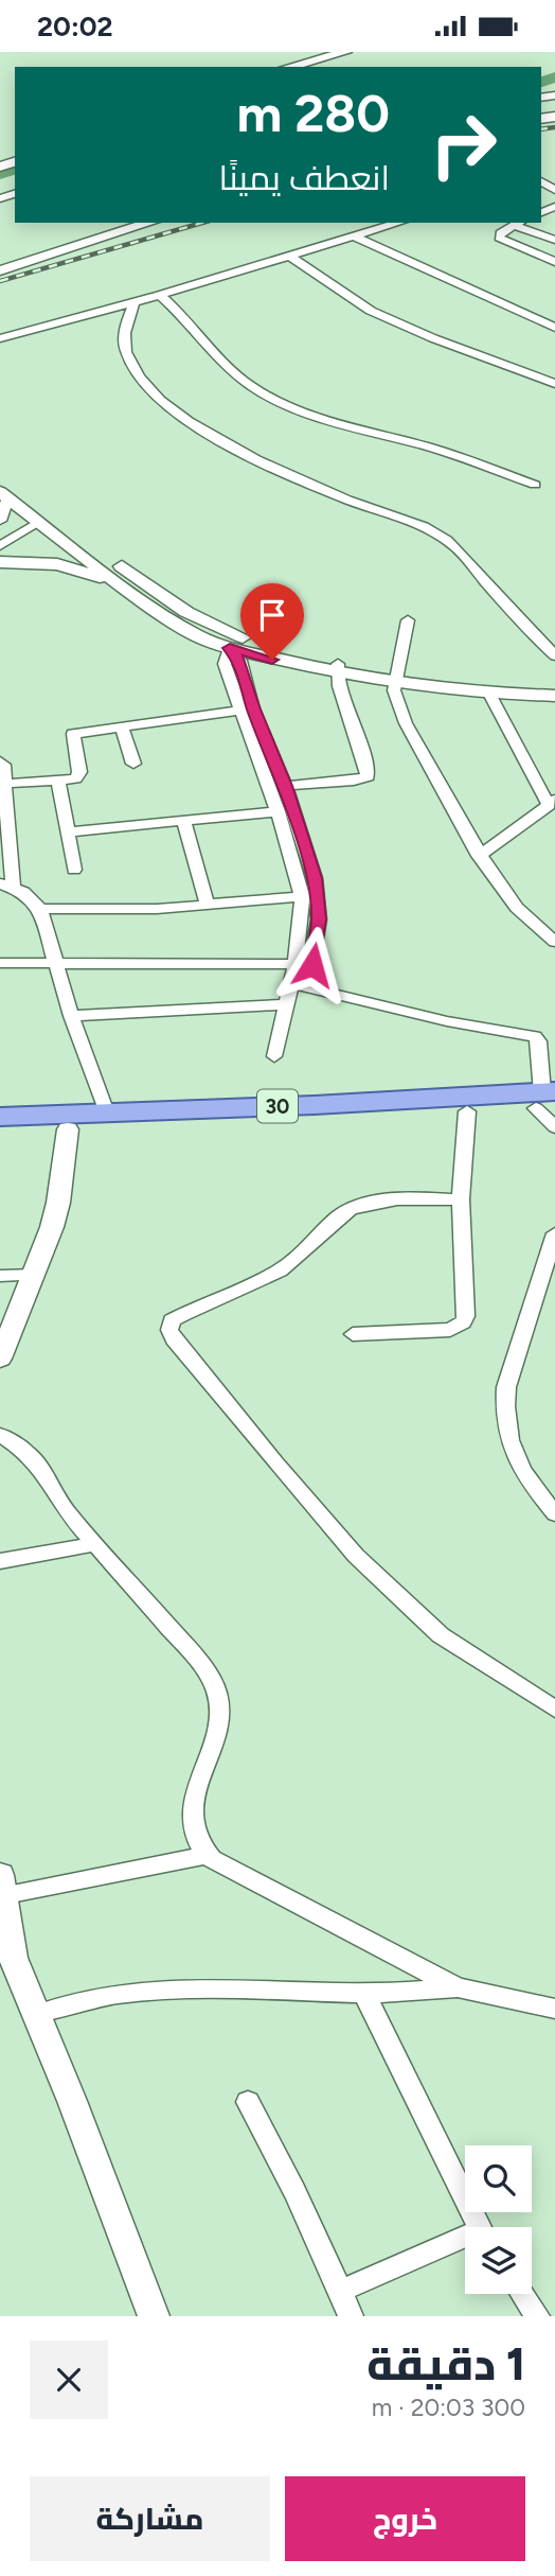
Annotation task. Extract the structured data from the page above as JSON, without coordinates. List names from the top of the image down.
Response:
{
  "streets": {
    "main road": ["30"]
  },
  "page": {
    "status": "20:02",
    "turn": ["280 m", "انعطف يمينًا"],
    "heading": ["1 دقيقة", "300 m · 20:03"],
    "buttons": ["خروج", "مشاركة"]
  }
}
